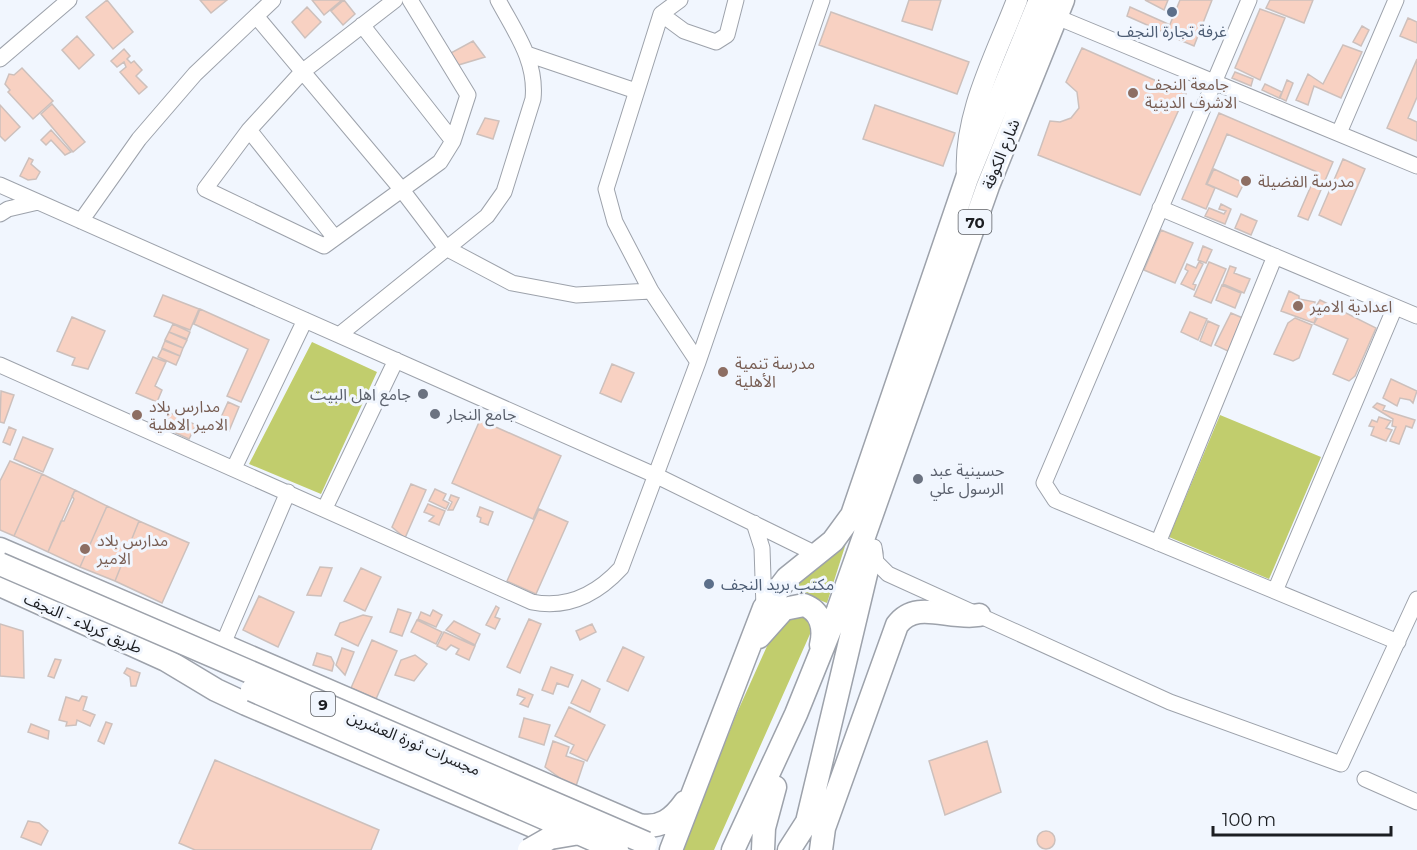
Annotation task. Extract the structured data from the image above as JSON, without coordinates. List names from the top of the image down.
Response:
{
  "streets": {
    "highway": [
      "شارع الكوفة",
      "70",
      "طريق کربلاء - النجف",
      "9",
      "مجسرات ثورة العشرين"
    ]
  },
  "crossings": [
    ["شارع الكوفة", "70"],
    ["طريق کربلاء - النجف", "مجسرات ثورة العشرين"]
  ],
  "places": [
    "غرفة تجارة النجف",
    "جامعة النجف الاشرف الدينية",
    "مدرسة الفضيلة",
    "اعدادية الامير",
    "مدرسة تنمية الأهلية",
    "جامع اهل البيت",
    "جامع النجار",
    "مدارس بلاد الامير الاهلية",
    "حسينية عبد الرسول علي",
    "مدارس بلاد الامير",
    "مكتب بريد النجف"
  ],
  "scale_bar": "100 m"
}
